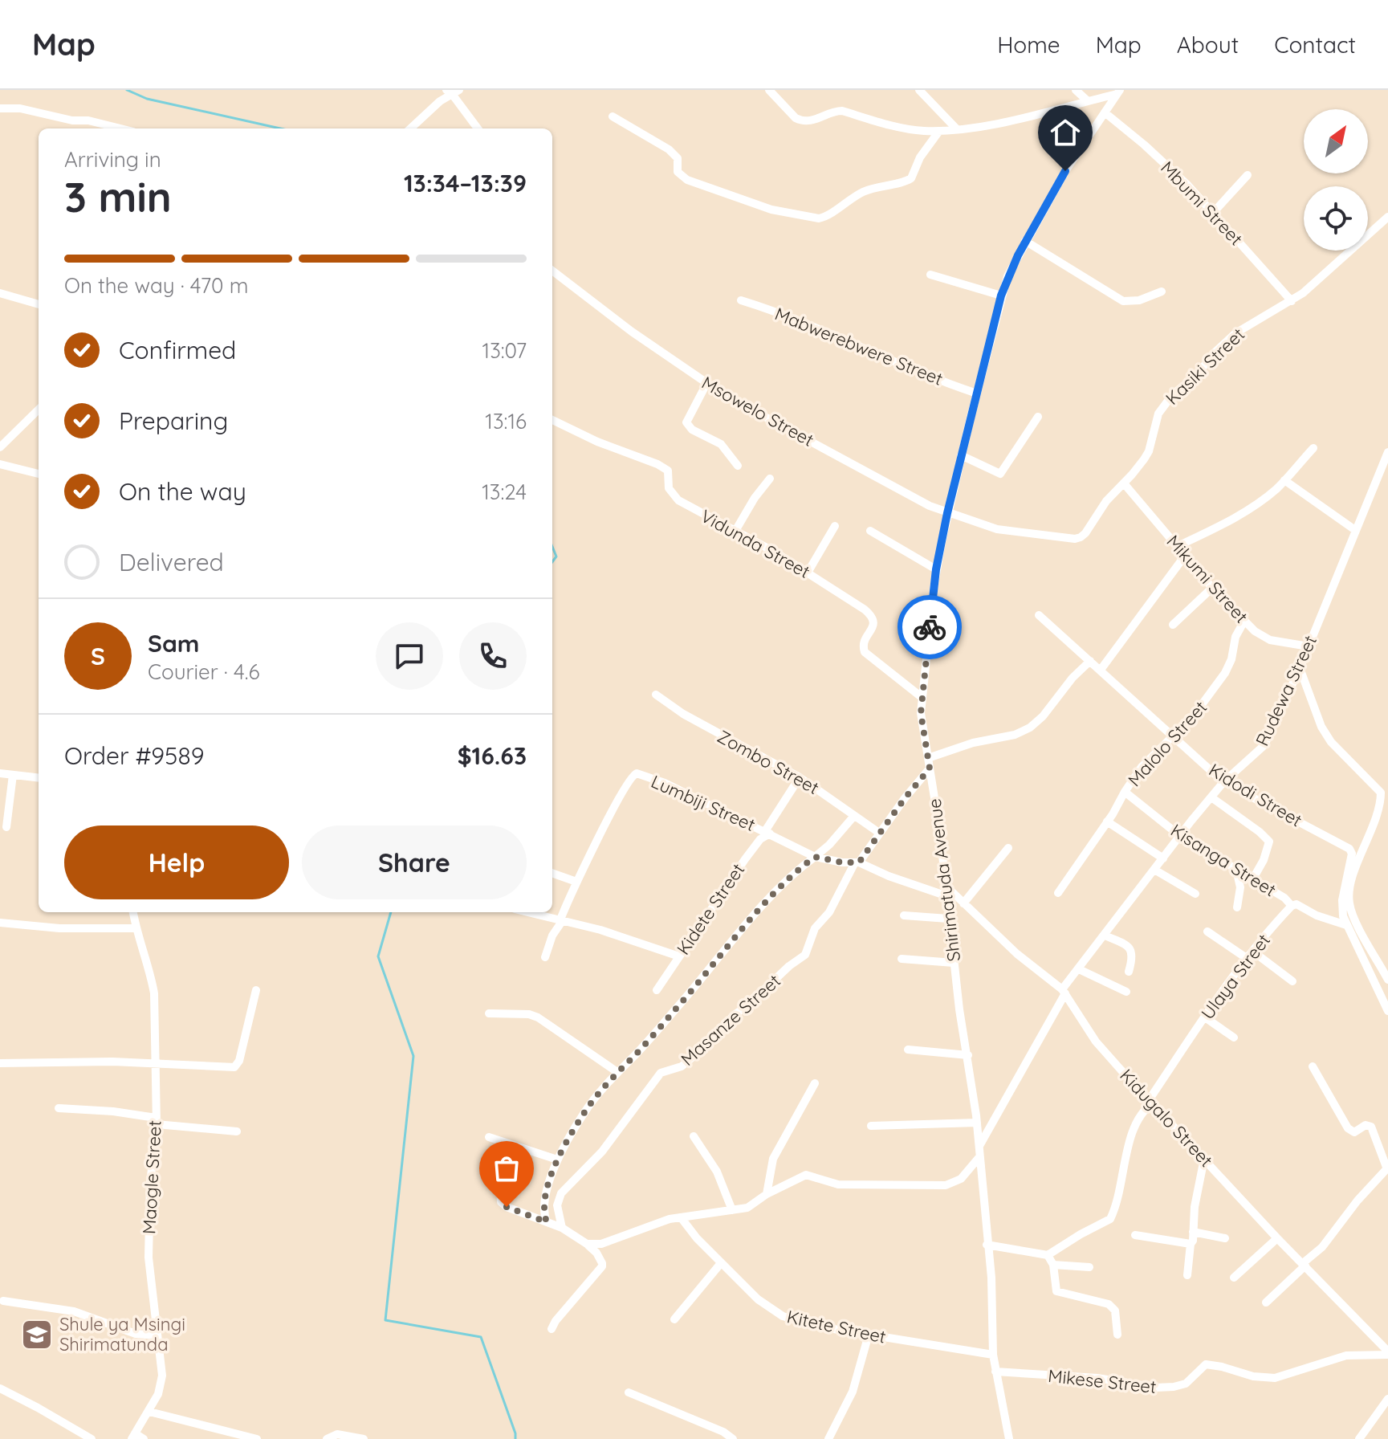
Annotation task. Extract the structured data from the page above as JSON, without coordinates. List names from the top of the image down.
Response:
{
  "streets": {
    "street": [
      "Mbumi Street",
      "Mabwerebwere Street",
      "Kasiki Street",
      "Msowelo Street",
      "Vidunda Street",
      "Mikumi Street",
      "Rudewa Street",
      "Malolo Street",
      "Zombo Street",
      "Kidodi Street",
      "Lumbiji Street",
      "Kisanga Street",
      "Shirimatuda Avenue",
      "Kidete Street",
      "Ulaya Street",
      "Masanze Street",
      "Kidugalo Street",
      "Maogle Street",
      "Kitete Street",
      "Mikese Street"
    ]
  },
  "crossings": [
    ["Mbumi Street", "Kasiki Street"],
    ["Mbumi Street", "Shirimatuda Avenue"],
    ["Mabwerebwere Street", "Shirimatuda Avenue"],
    ["Kasiki Street", "Msowelo Street"],
    ["Kasiki Street", "Mikumi Street"],
    ["Kasiki Street", "Shirimatuda Avenue"],
    ["Msowelo Street", "Shirimatuda Avenue"],
    ["Vidunda Street", "Shirimatuda Avenue"],
    ["Mikumi Street", "Rudewa Street"],
    ["Mikumi Street", "Malolo Street"],
    ["Rudewa Street", "Kidodi Street"],
    ["Rudewa Street", "Kisanga Street"],
    ["Rudewa Street", "Shirimatuda Avenue"],
    ["Rudewa Street", "Kidugalo Street"],
    ["Malolo Street", "Kidodi Street"],
    ["Malolo Street", "Kisanga Street"],
    ["Zombo Street", "Kidete Street"],
    ["Zombo Street", "Masanze Street"],
    ["Lumbiji Street", "Kidete Street"],
    ["Lumbiji Street", "Masanze Street"],
    ["Kisanga Street", "Ulaya Street"],
    ["Shirimatuda Avenue", "Masanze Street"],
    ["Shirimatuda Avenue", "Kidugalo Street"],
    ["Shirimatuda Avenue", "Kitete Street"],
    ["Shirimatuda Avenue", "Mikese Street"],
    ["Ulaya Street", "Kidugalo Street"],
    ["Kidugalo Street", "Mikese Street"]
  ],
  "places": {
    "school or university": ["Shule ya Msingi Shirimatunda"]
  },
  "north": "top right",
  "page": {
    "header": "Map",
    "nav": [
      "Home",
      "Map",
      "About",
      "Contact"
    ],
    "heading": ["3 min", "Arriving in", "13:34–13:39"],
    "panel": [
      "Sam",
      "Courier · 4.6",
      "Order #9589",
      "$16.63"
    ],
    "bar": "On the way · 470 m",
    "list": [
      ["Confirmed", "13:07"],
      ["Preparing", "13:16"],
      ["On the way", "13:24"],
      "Delivered"
    ],
    "round": "S",
    "buttons": ["Help", "Share"]
  }
}
